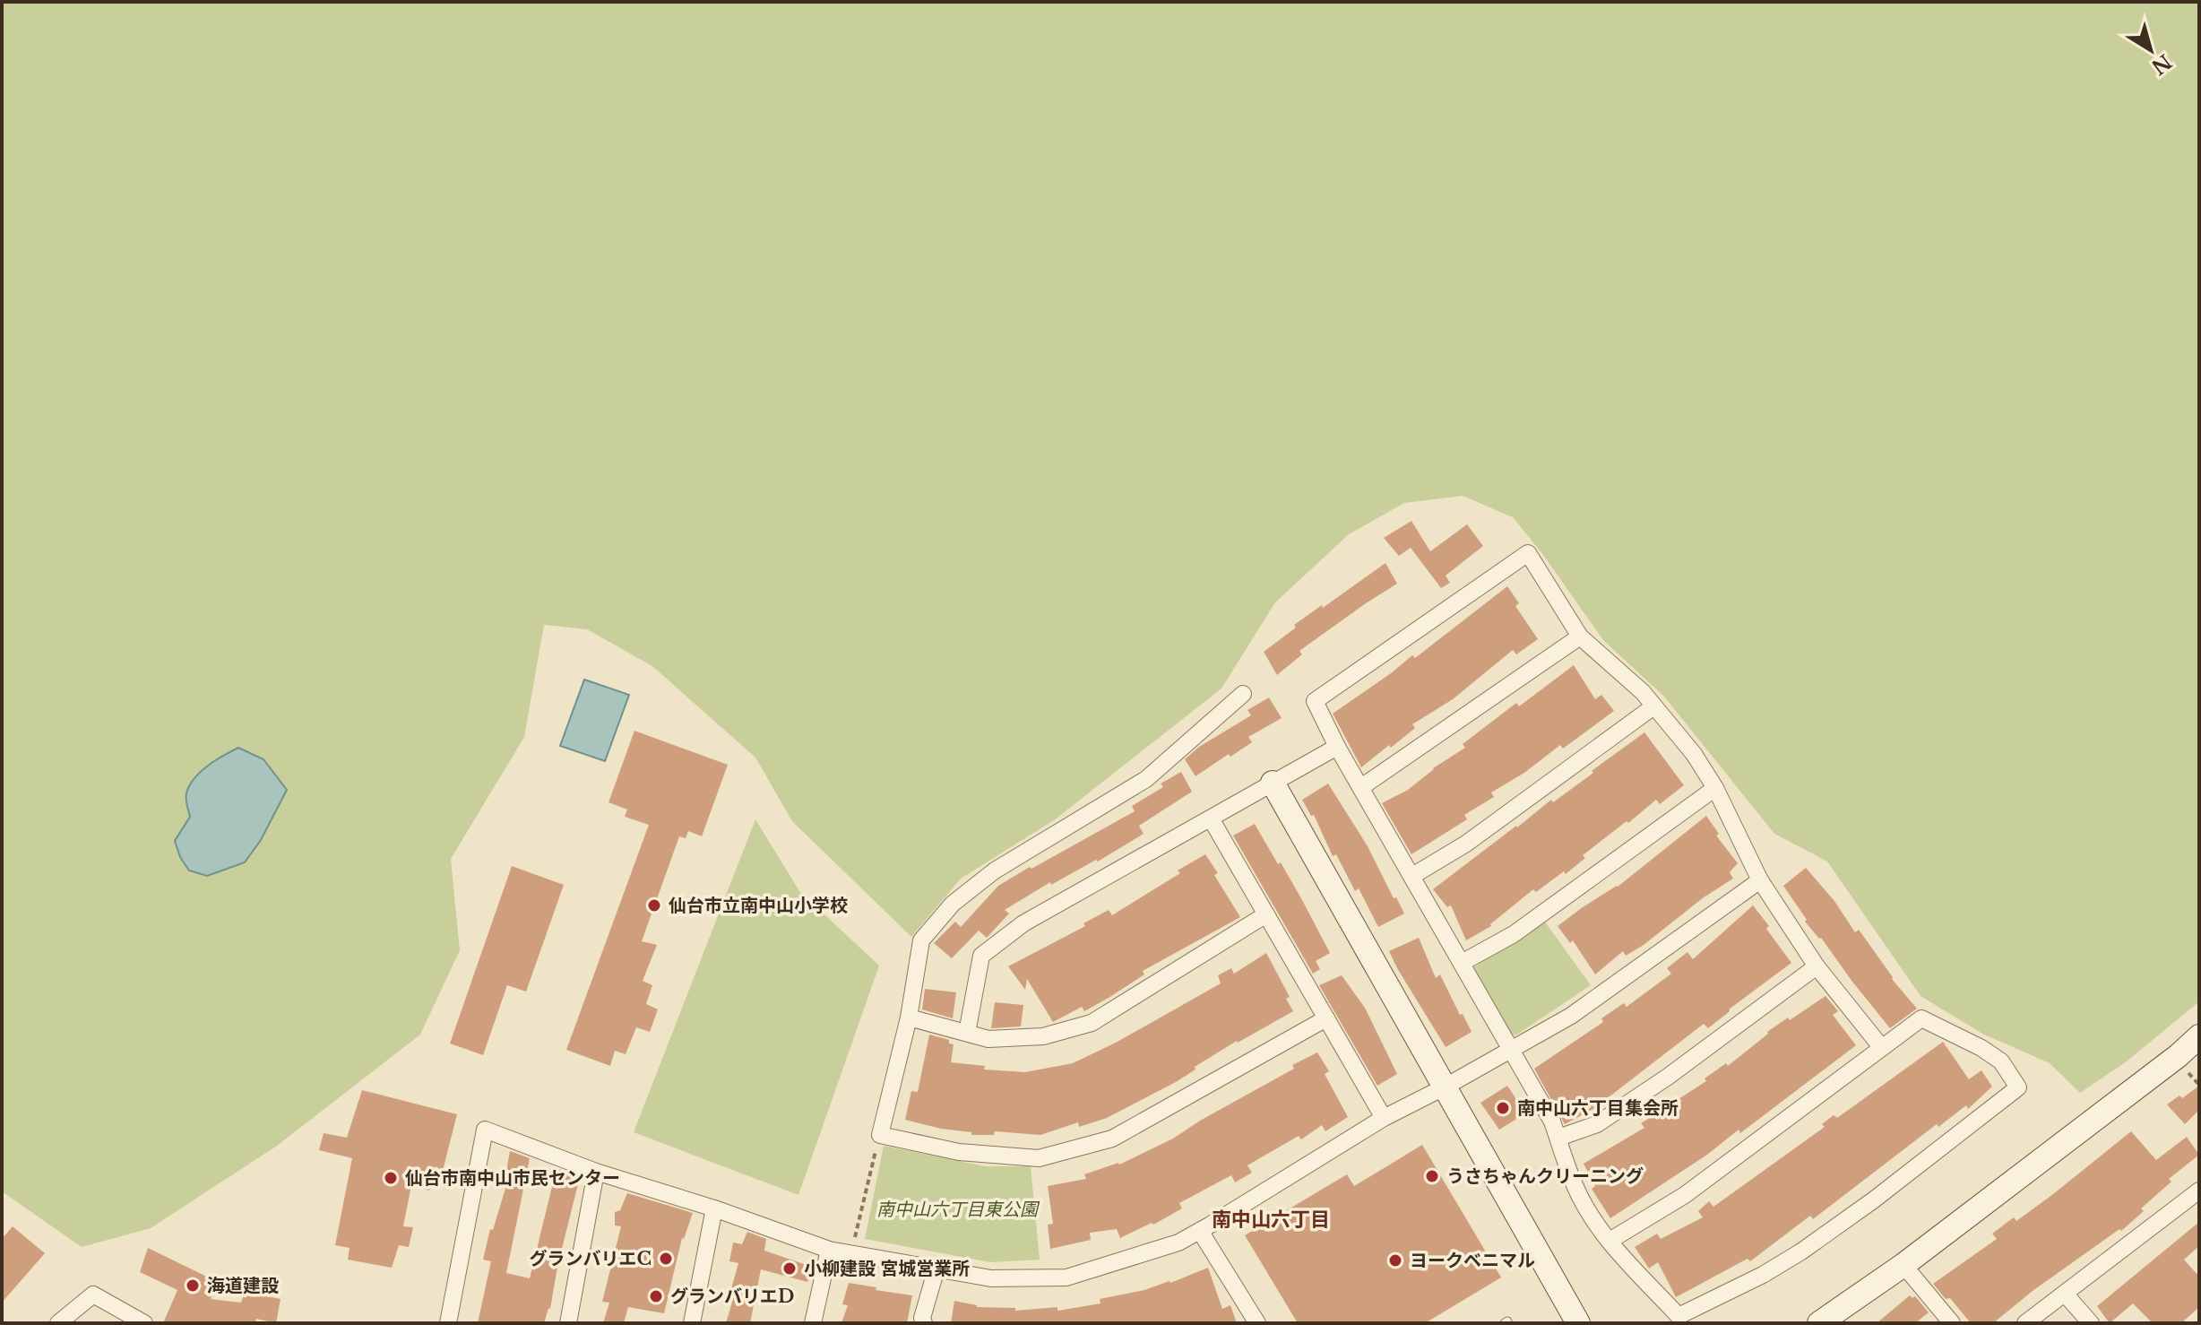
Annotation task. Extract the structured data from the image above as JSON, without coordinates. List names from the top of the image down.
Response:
{
  "districts": ["南中山六丁目"],
  "parks": ["南中山六丁目東公園"],
  "places": [
    "仙台市立南中山小学校",
    "南中山六丁目集会所",
    "うさちゃんクリーニング",
    "仙台市南中山市民センター",
    "グランバリエC",
    "ヨークベニマル",
    "小柳建設 宮城営業所",
    "海道建設",
    "グランバリエD"
  ],
  "north": "bottom right"
}
